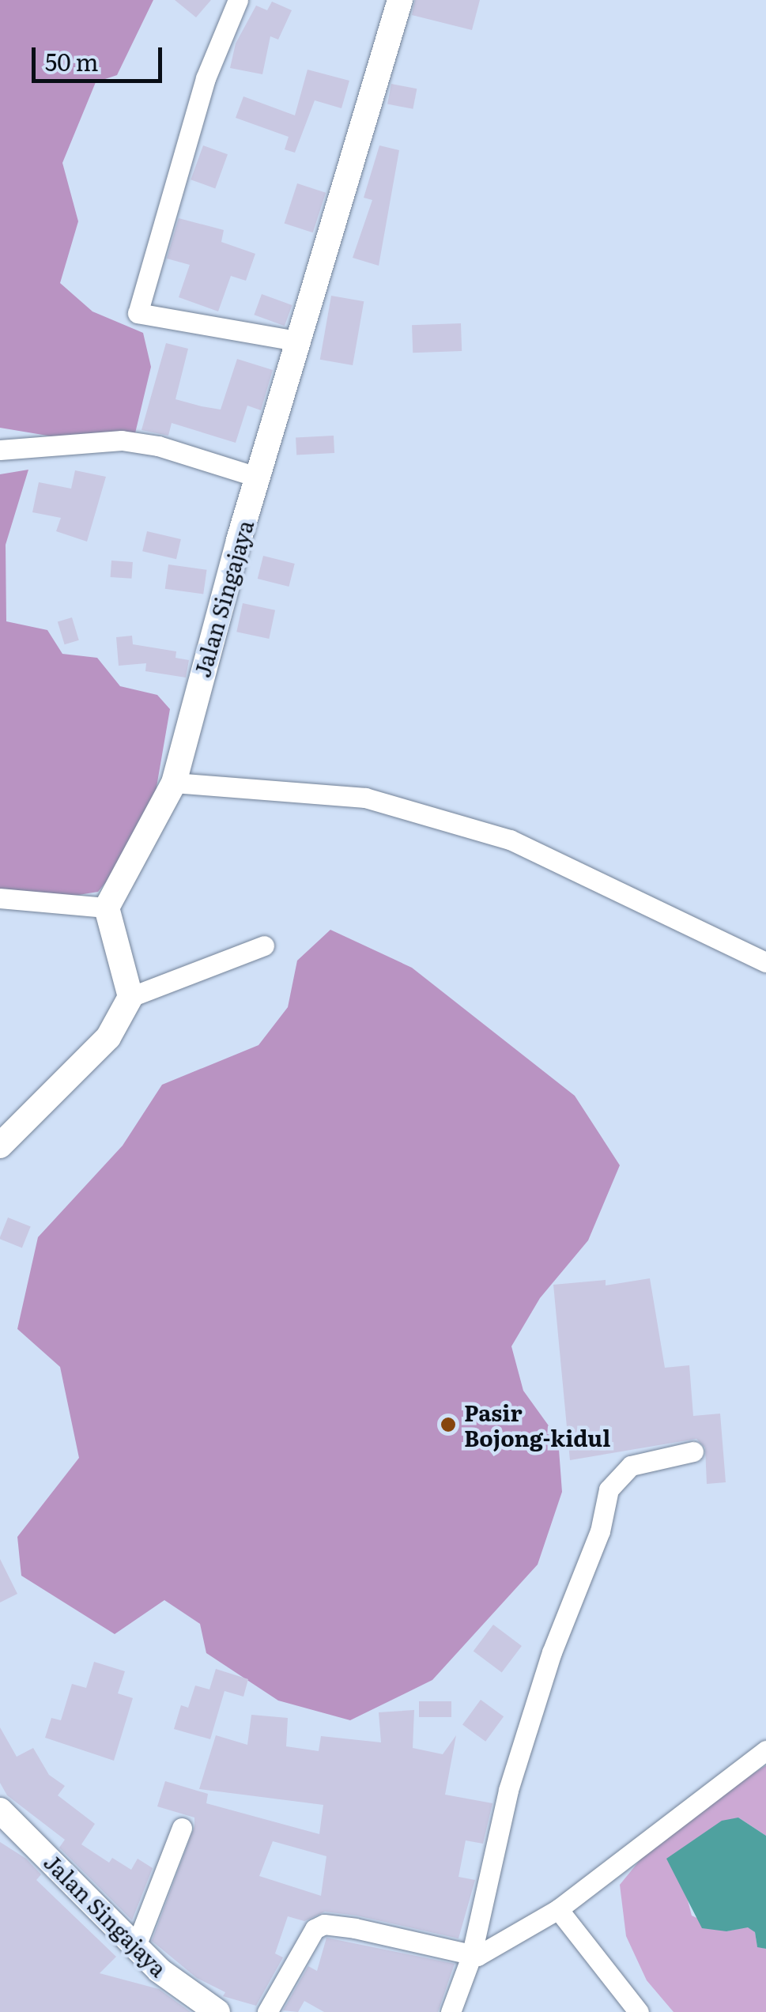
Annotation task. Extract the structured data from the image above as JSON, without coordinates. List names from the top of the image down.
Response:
{
  "streets": {
    "street": ["Jalan Singajaya"]
  },
  "places": ["Pasir Bojong-kidul"],
  "scale_bar": "50 m"
}
